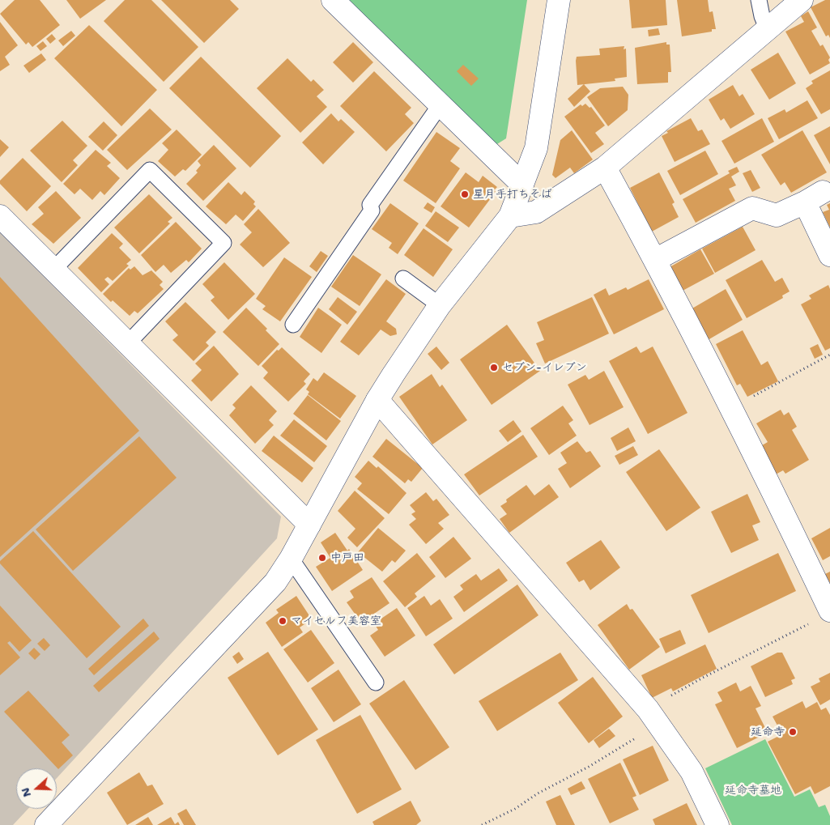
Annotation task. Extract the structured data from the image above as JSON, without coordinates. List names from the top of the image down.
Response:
{
  "parks": ["延命寺墓地"],
  "places": [
    "星月手打ちそば",
    "セブン-イレブン",
    "中戸田",
    "マイセルフ美容室",
    "延命寺"
  ],
  "north": "left"
}
